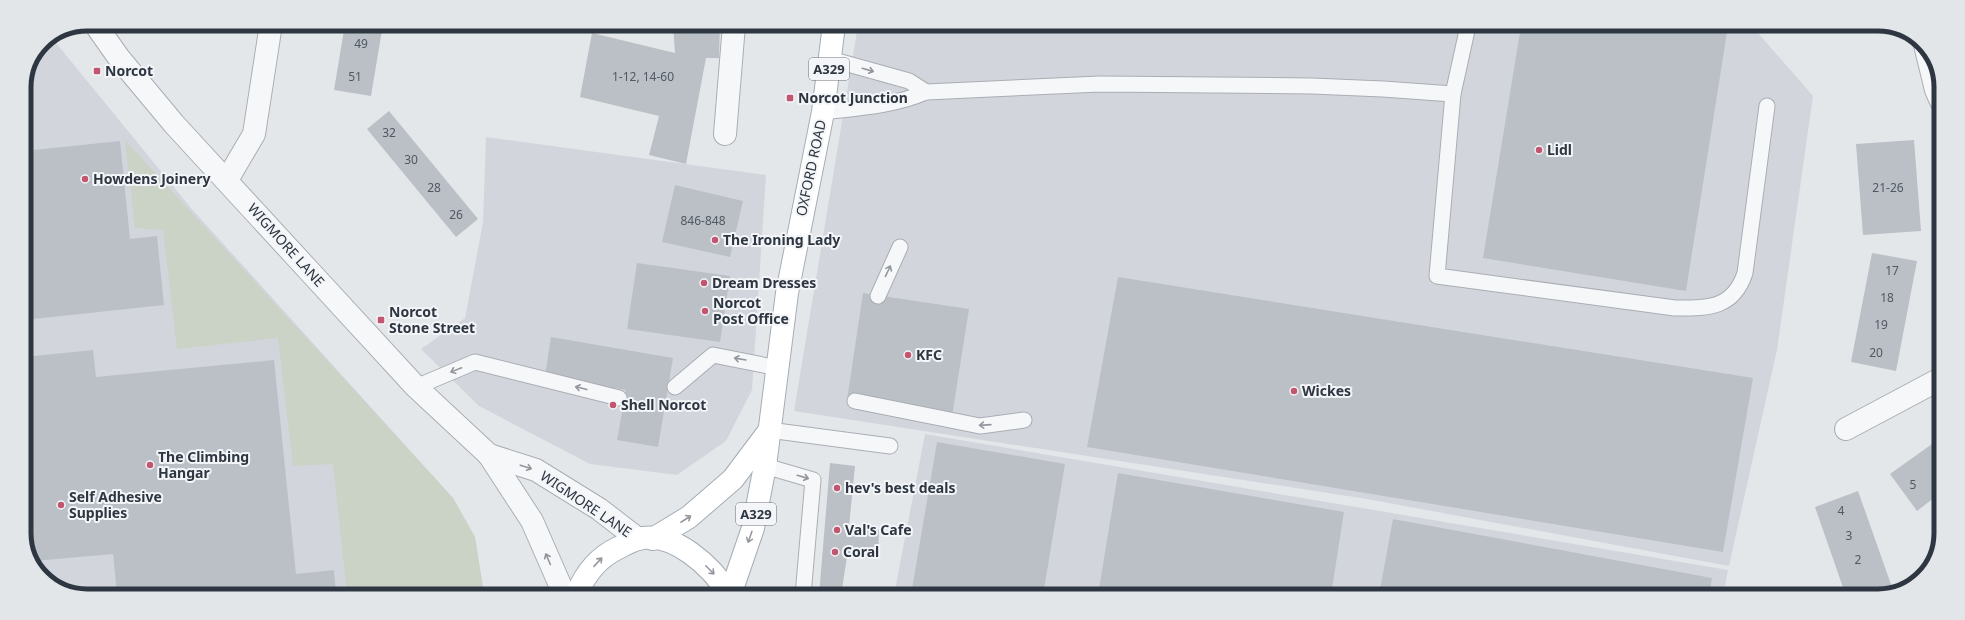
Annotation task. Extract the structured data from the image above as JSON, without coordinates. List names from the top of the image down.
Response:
{
  "streets": {
    "main road": ["A329", "OXFORD ROAD"],
    "street": ["WIGMORE LANE"]
  },
  "crossings": [
    ["OXFORD ROAD", "WIGMORE LANE"]
  ],
  "places": {
    "transit": ["Norcot", "Norcot Junction", "Norcot Stone Street"],
    "other": [
      "Lidl",
      "Howdens Joinery",
      "The Ironing Lady",
      "Dream Dresses",
      "Norcot Post Office",
      "KFC",
      "Wickes",
      "Shell Norcot",
      "The Climbing Hangar",
      "hev's best deals",
      "Self Adhesive Supplies",
      "Val's Cafe",
      "Coral"
    ]
  },
  "house_numbers": [
    "49",
    "51",
    "1-12, 14-60",
    "32",
    "30",
    "28",
    "21-26",
    "26",
    "846-848",
    "17",
    "18",
    "19",
    "20",
    "5",
    "4",
    "3",
    "2"
  ]
}
